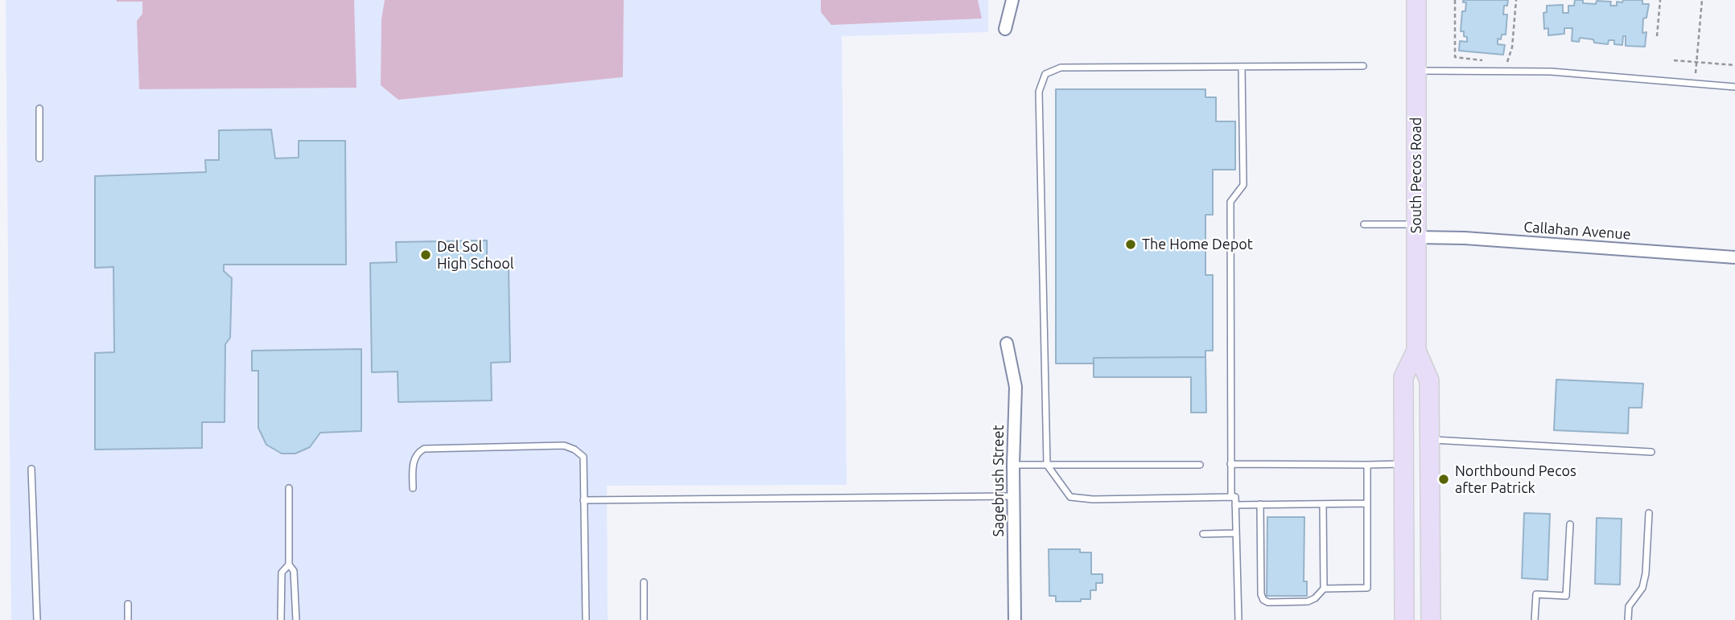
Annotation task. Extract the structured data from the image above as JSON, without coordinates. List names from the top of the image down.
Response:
{
  "streets": {
    "main road": ["South Pecos Road"],
    "street": ["Callahan Avenue", "Sagebrush Street"]
  },
  "crossings": [
    ["South Pecos Road", "Callahan Avenue"]
  ],
  "places": ["The Home Depot", "Del Sol High School", "Northbound Pecos after Patrick"]
}
